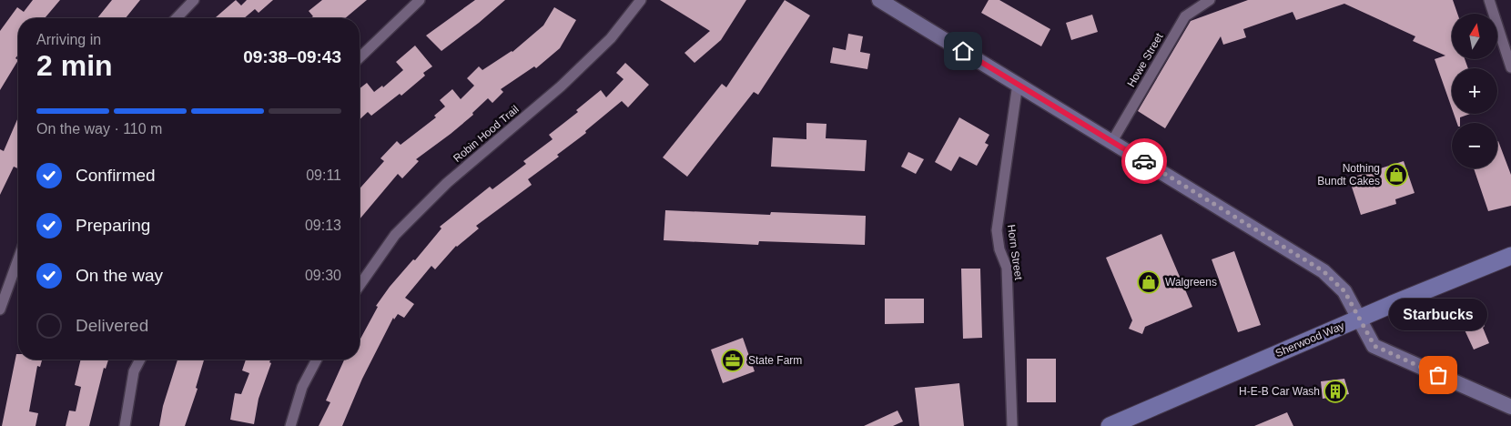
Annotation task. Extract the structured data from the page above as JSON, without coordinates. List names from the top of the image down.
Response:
{
  "streets": {
    "main road": ["Sherwood Way"],
    "street": ["Howe Street", "Robin Hood Trail", "Horn Street"]
  },
  "places": {
    "shop": ["Nothing Bundt Cakes", "Walgreens"],
    "office": ["State Farm"],
    "other": ["Starbucks"],
    "building": ["H-E-B Car Wash"]
  },
  "north": "top",
  "page": {
    "map_buttons": ["+", "−"],
    "heading": ["2 min", "Arriving in", "09:38–09:43"],
    "bar": "On the way · 110 m",
    "list": [
      ["Confirmed", "09:11"],
      ["Preparing", "09:13"],
      ["On the way", "09:30"],
      "Delivered"
    ],
    "bubble": "Starbucks"
  }
}
